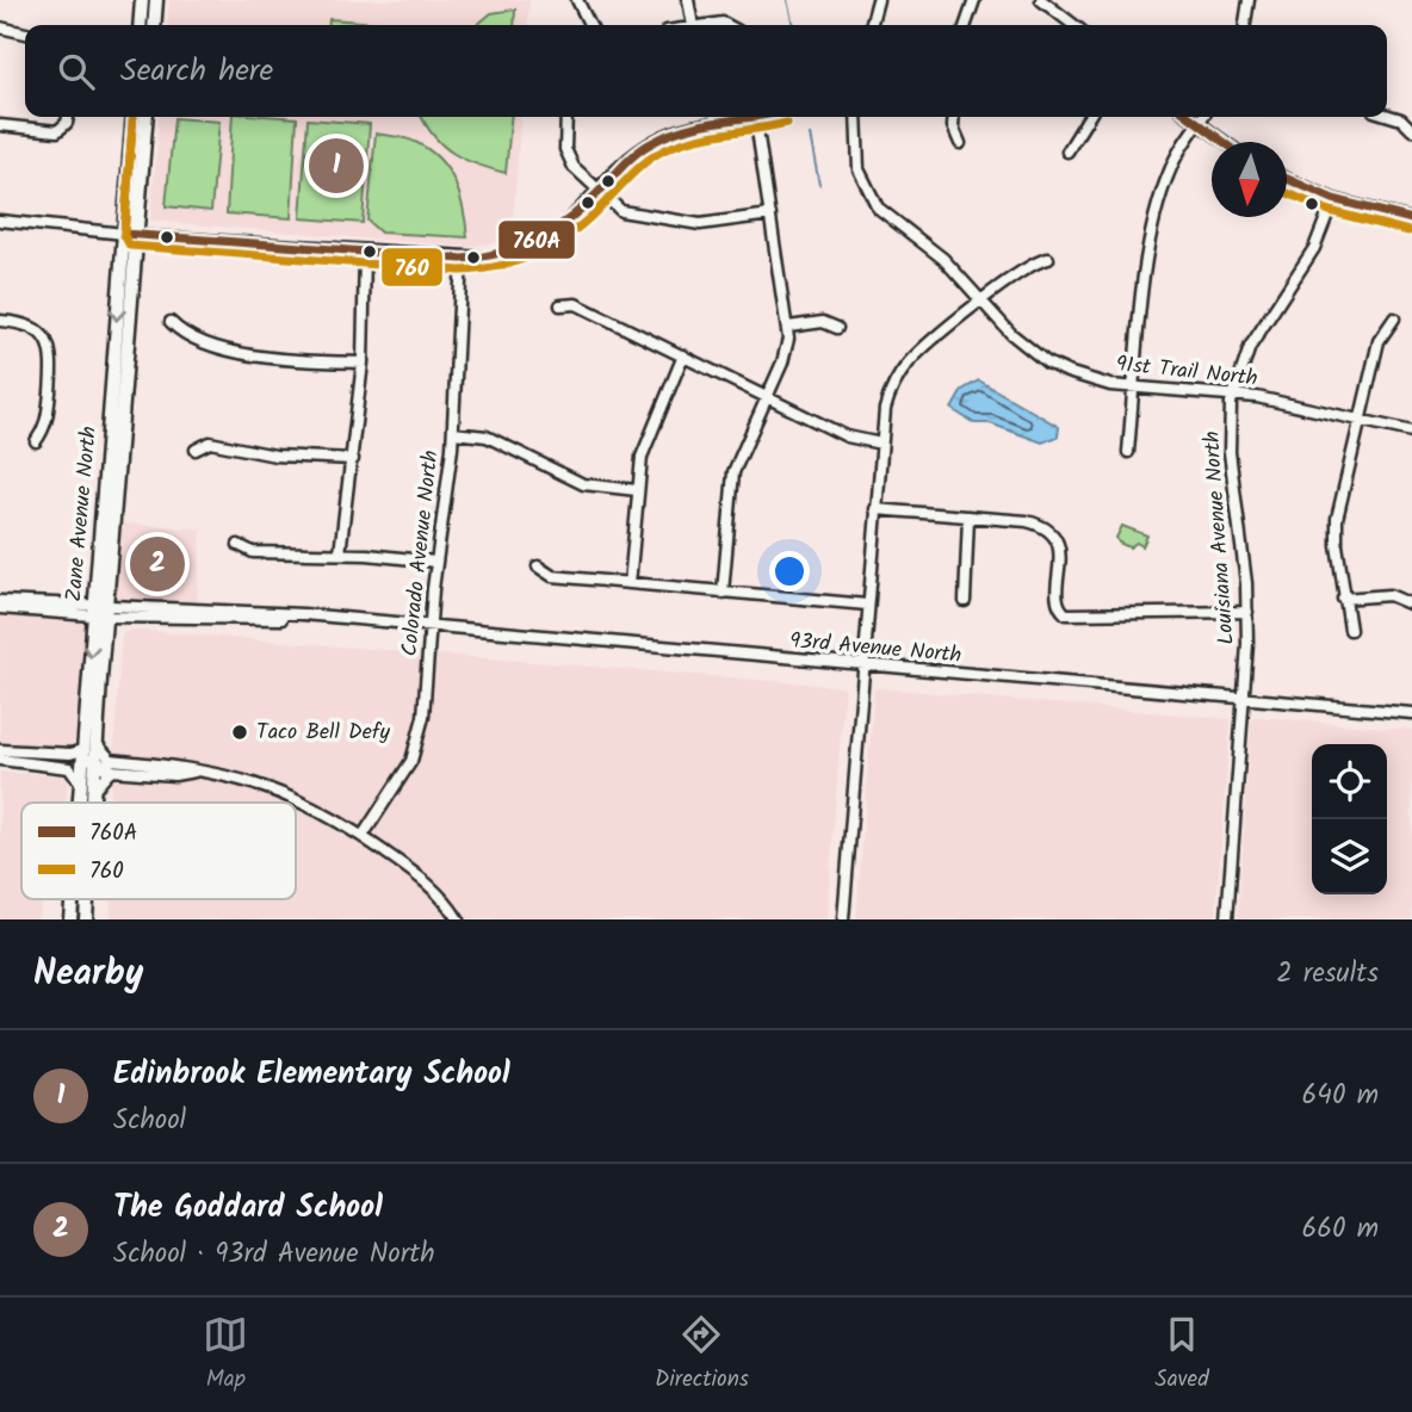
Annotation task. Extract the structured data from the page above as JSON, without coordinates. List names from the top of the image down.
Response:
{
  "streets": {
    "main road": ["Zane Avenue North"],
    "street": [
      "91st Trail North",
      "Louisiana Avenue North",
      "Colorado Avenue North",
      "93rd Avenue North"
    ]
  },
  "crossings": [
    ["91st Trail North", "Louisiana Avenue North"],
    ["Zane Avenue North", "93rd Avenue North"],
    ["Louisiana Avenue North", "93rd Avenue North"],
    ["Colorado Avenue North", "93rd Avenue North"]
  ],
  "places": ["Taco Bell Defy"],
  "lines": ["transit line 760A", "transit line 760"],
  "legend": ["760A", "760"],
  "north": "bottom",
  "page": {
    "search": "Search here",
    "pins": ["1", "2"],
    "heading": ["Nearby", "2 results"],
    "list": [
      {
        "mark": "1",
        "name": "Edinbrook Elementary School",
        "note": "School",
        "value": "640 m"
      },
      {
        "mark": "2",
        "name": "The Goddard School",
        "note": "School · 93rd Avenue North",
        "value": "660 m"
      }
    ],
    "nav": ["Map", "Directions", "Saved"]
  }
}
